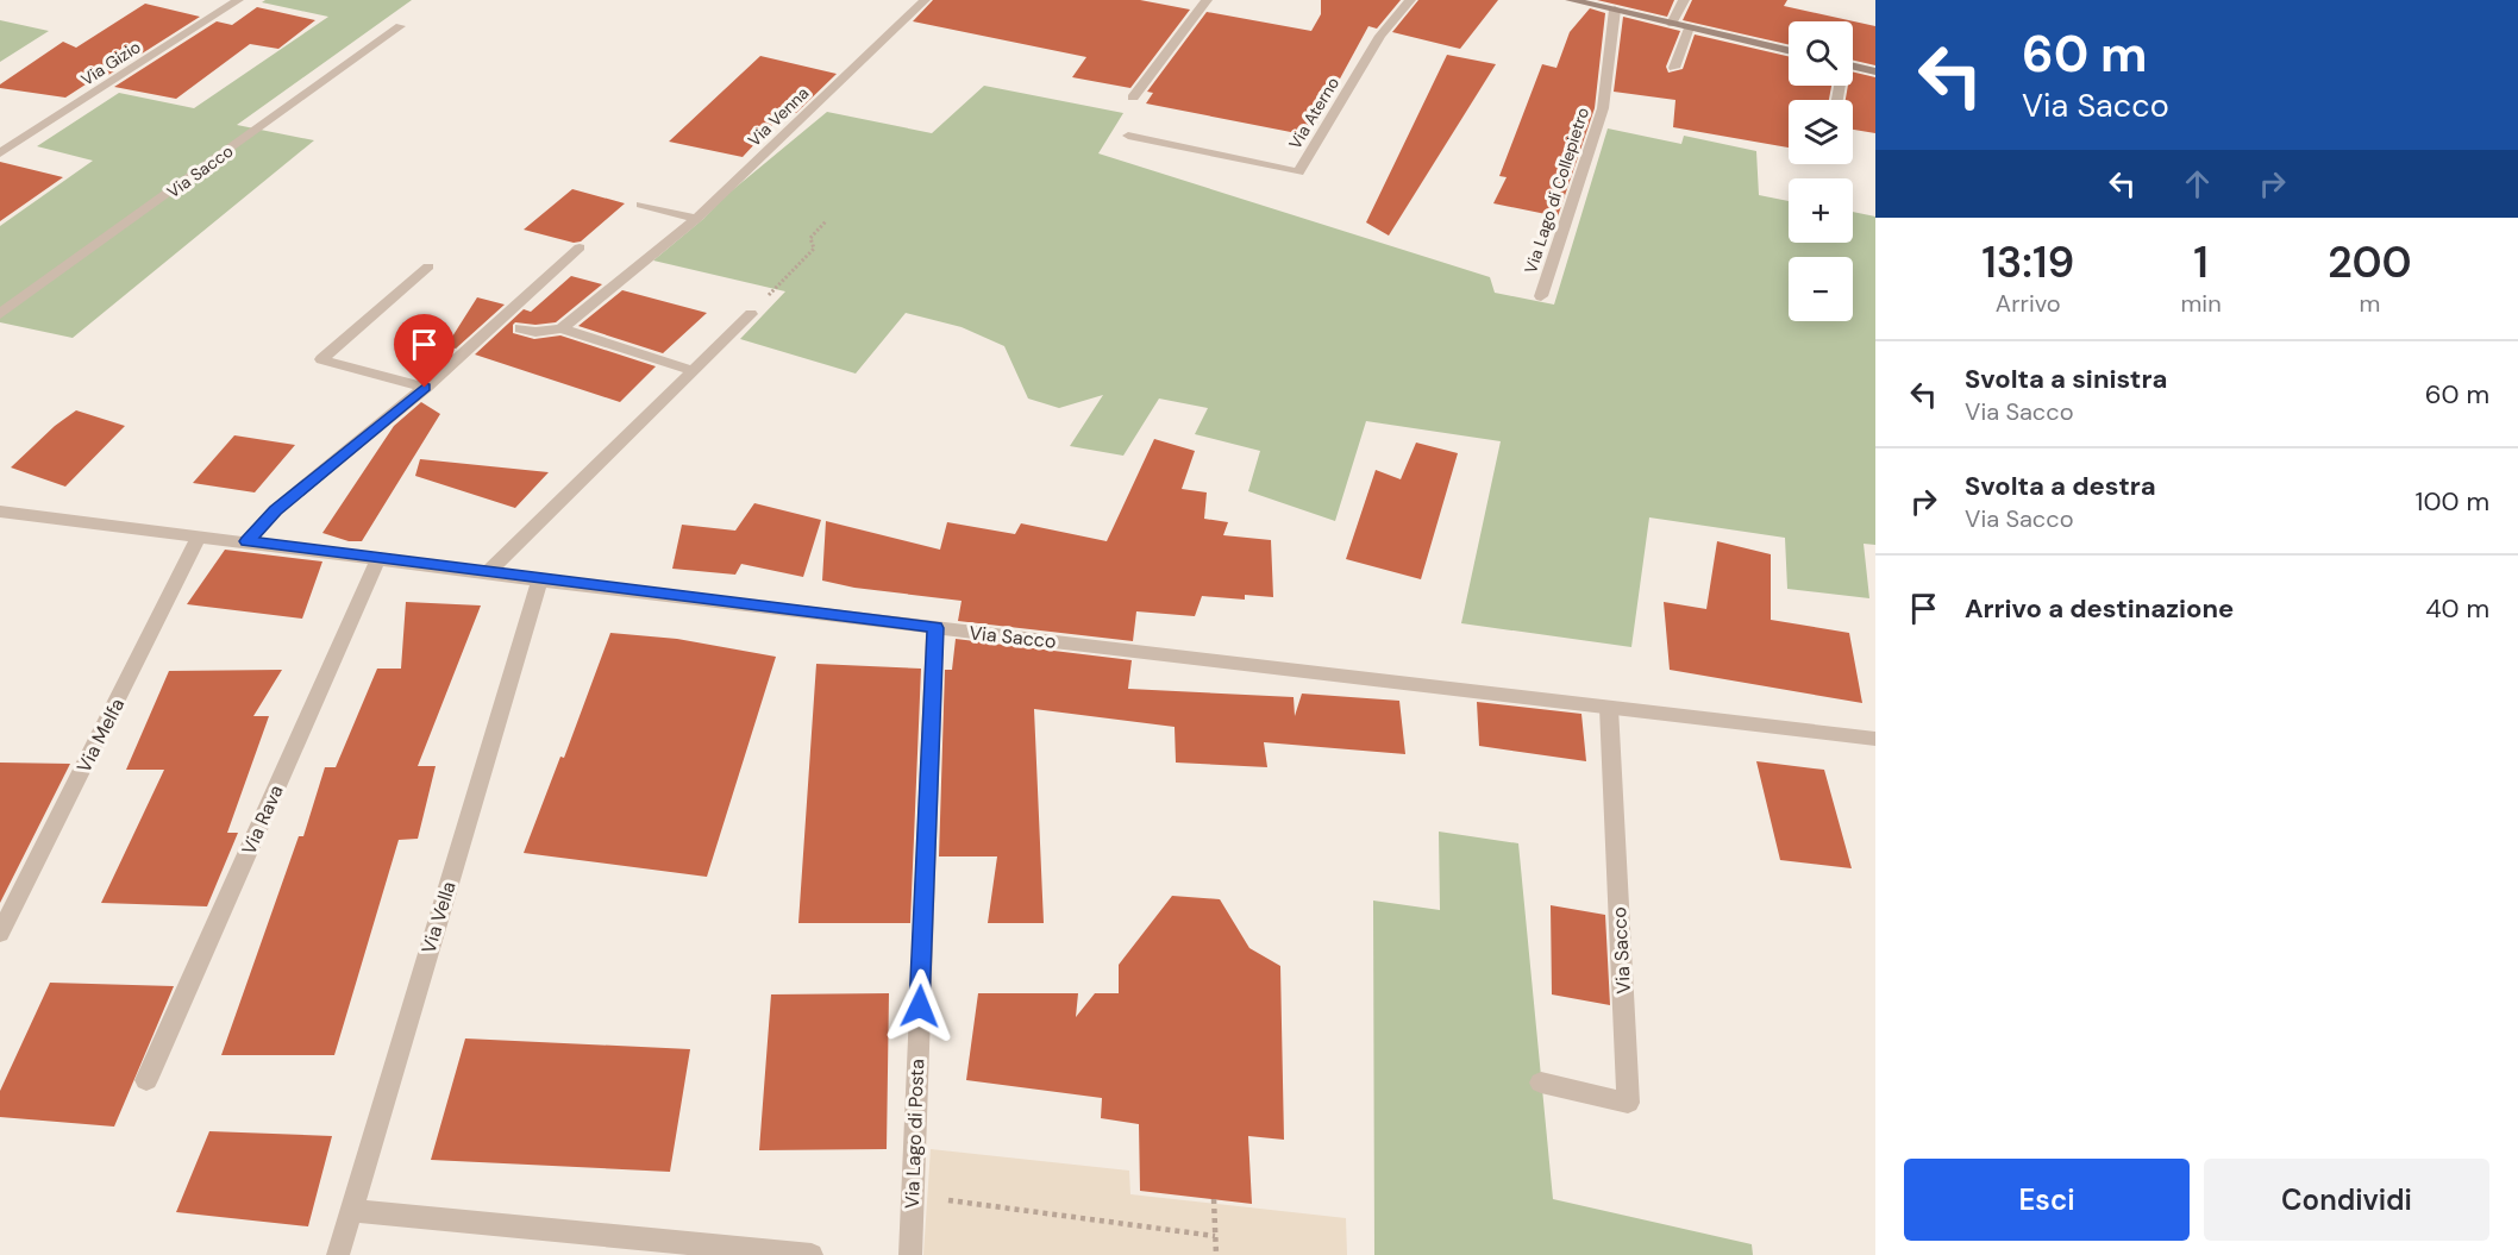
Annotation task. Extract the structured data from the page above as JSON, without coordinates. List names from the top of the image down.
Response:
{
  "streets": {
    "street": [
      "Via Gizio",
      "Via Aterno",
      "Via Venna",
      "Via Sacco",
      "Via Lago di Collepietro",
      "Via Melfa",
      "Via Rava",
      "Via Vella",
      "Via Lago di Posta"
    ]
  },
  "crossings": [
    ["Via Sacco", "Via Melfa"],
    ["Via Sacco", "Via Rava"],
    ["Via Sacco", "Via Vella"],
    ["Via Sacco", "Via Lago di Posta"]
  ],
  "page": {
    "turn": ["60 m", "Via Sacco"],
    "map_buttons": ["+", "−"],
    "eta": [
      "13:19",
      "Arrivo",
      "1",
      "min",
      "200",
      "m"
    ],
    "list": [
      {
        "name": "Svolta a sinistra",
        "note": "Via Sacco",
        "value": "60 m"
      },
      {
        "name": "Svolta a destra",
        "note": "Via Sacco",
        "value": "100 m"
      },
      {
        "name": "Arrivo a destinazione",
        "value": "40 m"
      }
    ],
    "buttons": ["Esci", "Condividi"]
  }
}
